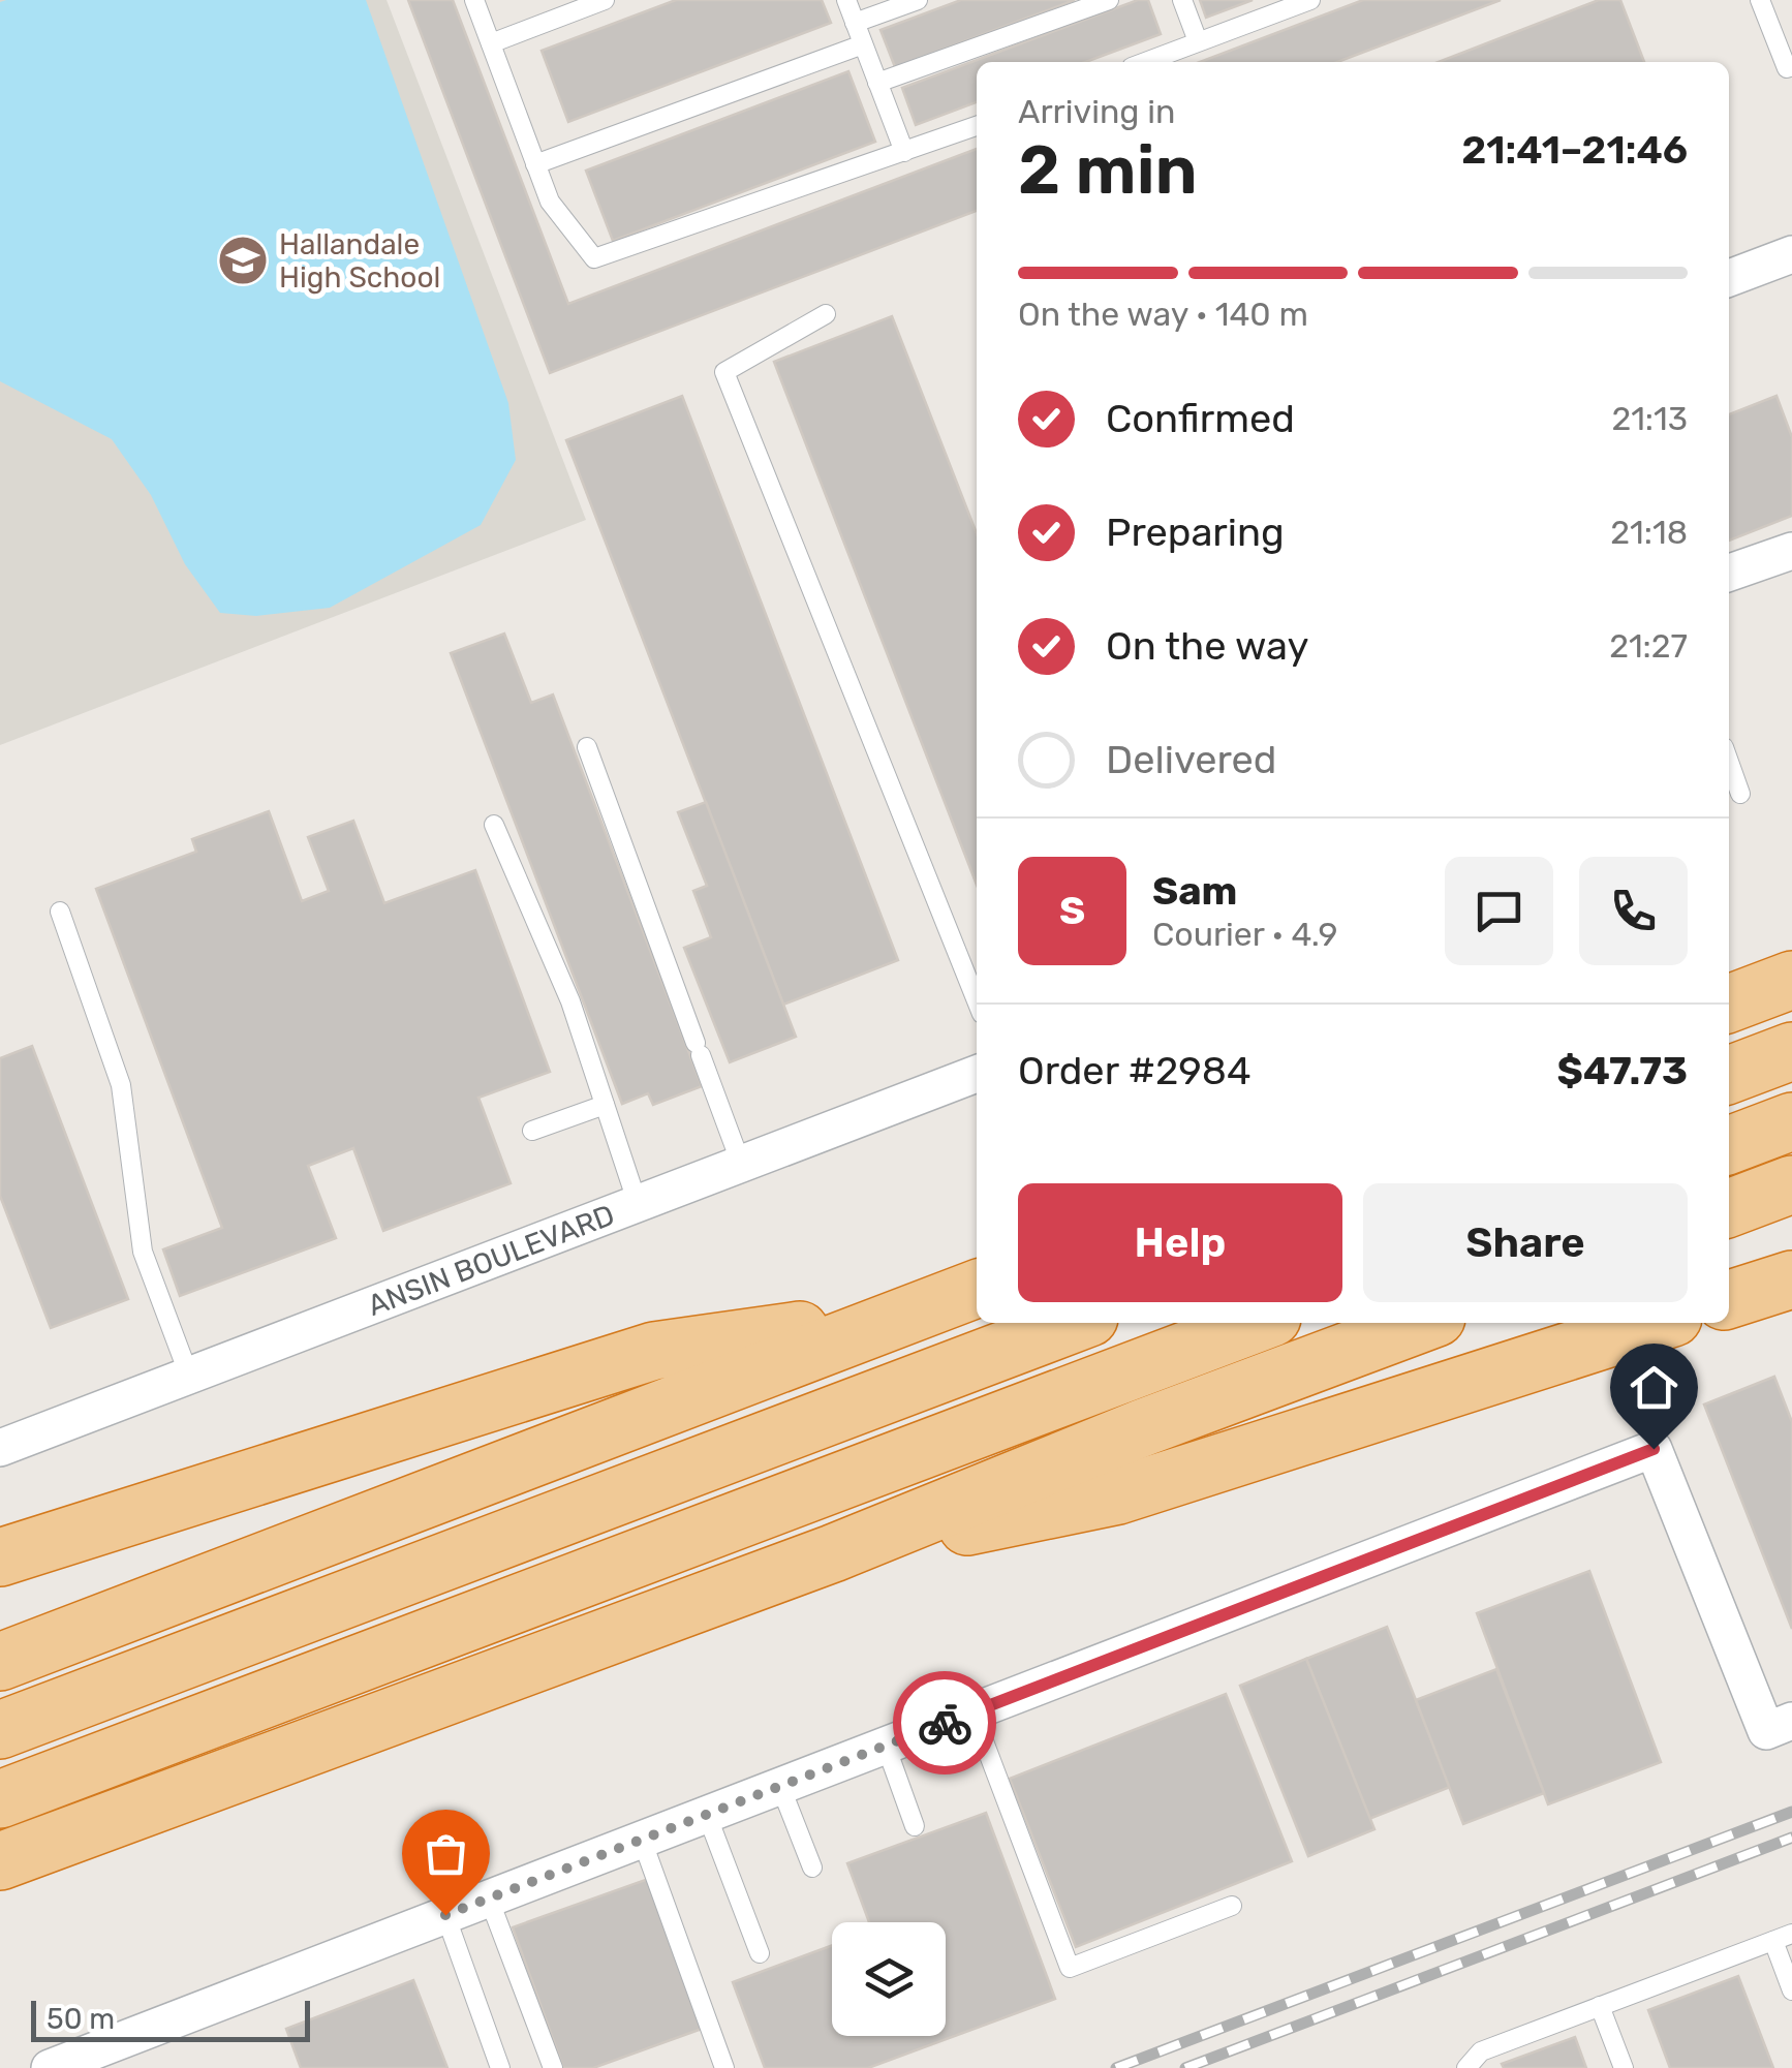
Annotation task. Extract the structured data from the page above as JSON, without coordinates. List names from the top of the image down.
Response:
{
  "streets": {
    "street": ["ANSIN BOULEVARD"]
  },
  "places": {
    "school or university": ["Hallandale High School"]
  },
  "scale_bar": "50 m",
  "page": {
    "heading": ["2 min", "Arriving in", "21:41–21:46"],
    "panel": [
      "Sam",
      "Courier · 4.9",
      "Order #2984",
      "$47.73"
    ],
    "bar": "On the way · 140 m",
    "list": [
      ["Confirmed", "21:13"],
      ["Preparing", "21:18"],
      ["On the way", "21:27"],
      "Delivered"
    ],
    "round": "S",
    "buttons": ["Help", "Share"],
    "scale": "50 m"
  }
}
